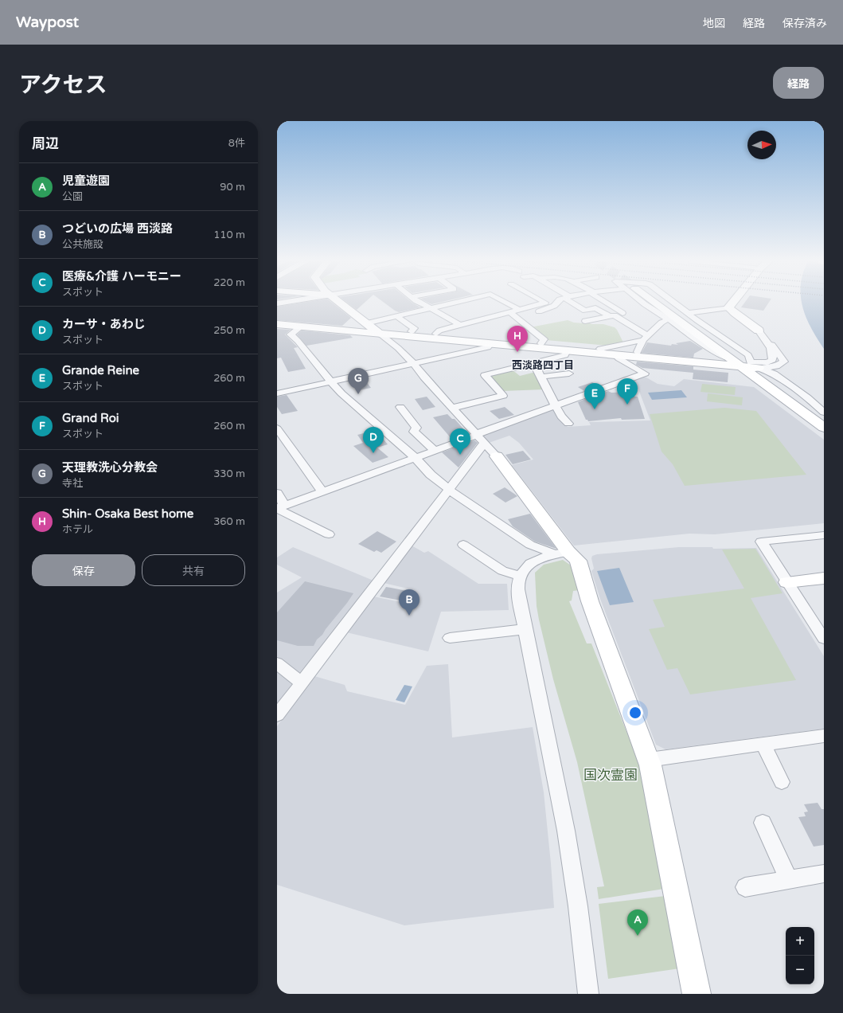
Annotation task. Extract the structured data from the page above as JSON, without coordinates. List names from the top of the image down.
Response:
{
  "districts": ["西淡路四丁目"],
  "parks": ["国次霊園"],
  "north": "right",
  "page": {
    "header": "Waypost",
    "nav": ["地図", "経路", "保存済み"],
    "title": "アクセス",
    "buttons": [
      "経路",
      ["保存", "共有"]
    ],
    "heading": ["周辺", "8件"],
    "list": [
      {
        "mark": "A",
        "name": "児童遊園",
        "note": "公園",
        "value": "90 m"
      },
      {
        "mark": "B",
        "name": "つどいの広場 西淡路",
        "note": "公共施設",
        "value": "110 m"
      },
      {
        "mark": "C",
        "name": "医療&介護 ハーモニー",
        "note": "スポット",
        "value": "220 m"
      },
      {
        "mark": "D",
        "name": "カーサ・あわじ",
        "note": "スポット",
        "value": "250 m"
      },
      {
        "mark": "E",
        "name": "Grande Reine",
        "note": "スポット",
        "value": "260 m"
      },
      {
        "mark": "F",
        "name": "Grand Roi",
        "note": "スポット",
        "value": "260 m"
      },
      {
        "mark": "G",
        "name": "天理教洗心分教会",
        "note": "寺社",
        "value": "330 m"
      },
      {
        "mark": "H",
        "name": "Shin- Osaka Best home",
        "note": "ホテル",
        "value": "360 m"
      }
    ],
    "pins": [
      "H",
      "G",
      "F",
      "E",
      "D",
      "C",
      "B",
      "A"
    ],
    "map_buttons": ["+", "−"]
  }
}
